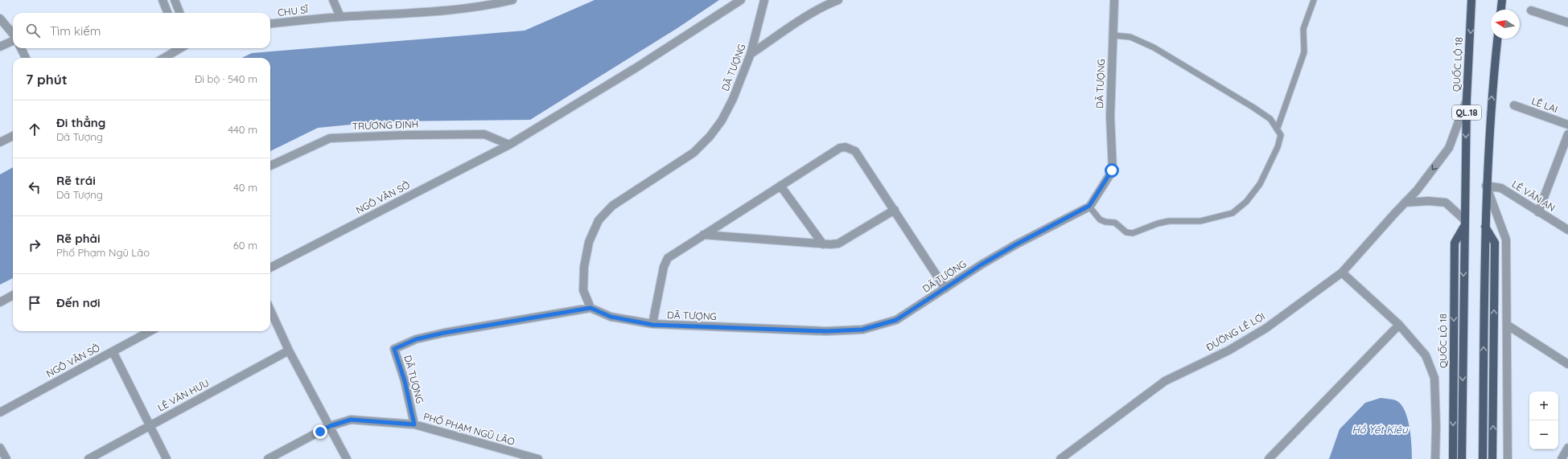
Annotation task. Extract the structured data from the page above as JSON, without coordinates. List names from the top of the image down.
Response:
{
  "streets": {
    "main road": ["QUỐC LỘ 18", "QL.18"],
    "street": [
      "CHU SĨ",
      "DÃ TƯỢNG",
      "LÊ LAI",
      "TRƯƠNG ĐỊNH",
      "LÊ VĂN AN",
      "NGÔ VĂN SỞ",
      "ĐƯỜNG LÊ LỢI",
      "LÊ VĂN HƯU",
      "PHỐ PHẠM NGŨ LÃO"
    ]
  },
  "crossings": [
    ["QUỐC LỘ 18", "ĐƯỜNG LÊ LỢI"],
    ["DÃ TƯỢNG", "PHỐ PHẠM NGŨ LÃO"],
    ["QL.18", "LÊ VĂN AN"],
    ["TRƯƠNG ĐỊNH", "NGÔ VĂN SỞ"]
  ],
  "water": ["Hồ Yết Kiêu"],
  "north": "left",
  "page": {
    "search": "Tìm kiếm",
    "heading": ["7 phút", "Đi bộ · 540 m"],
    "list": [
      ["Đi thẳng", "Dã Tượng", "440 m"],
      ["Rẽ trái", "Dã Tượng", "40 m"],
      ["Rẽ phải", "Phố Phạm Ngũ Lão", "60 m"],
      "Đến nơi"
    ],
    "map_buttons": ["+", "−"]
  }
}
